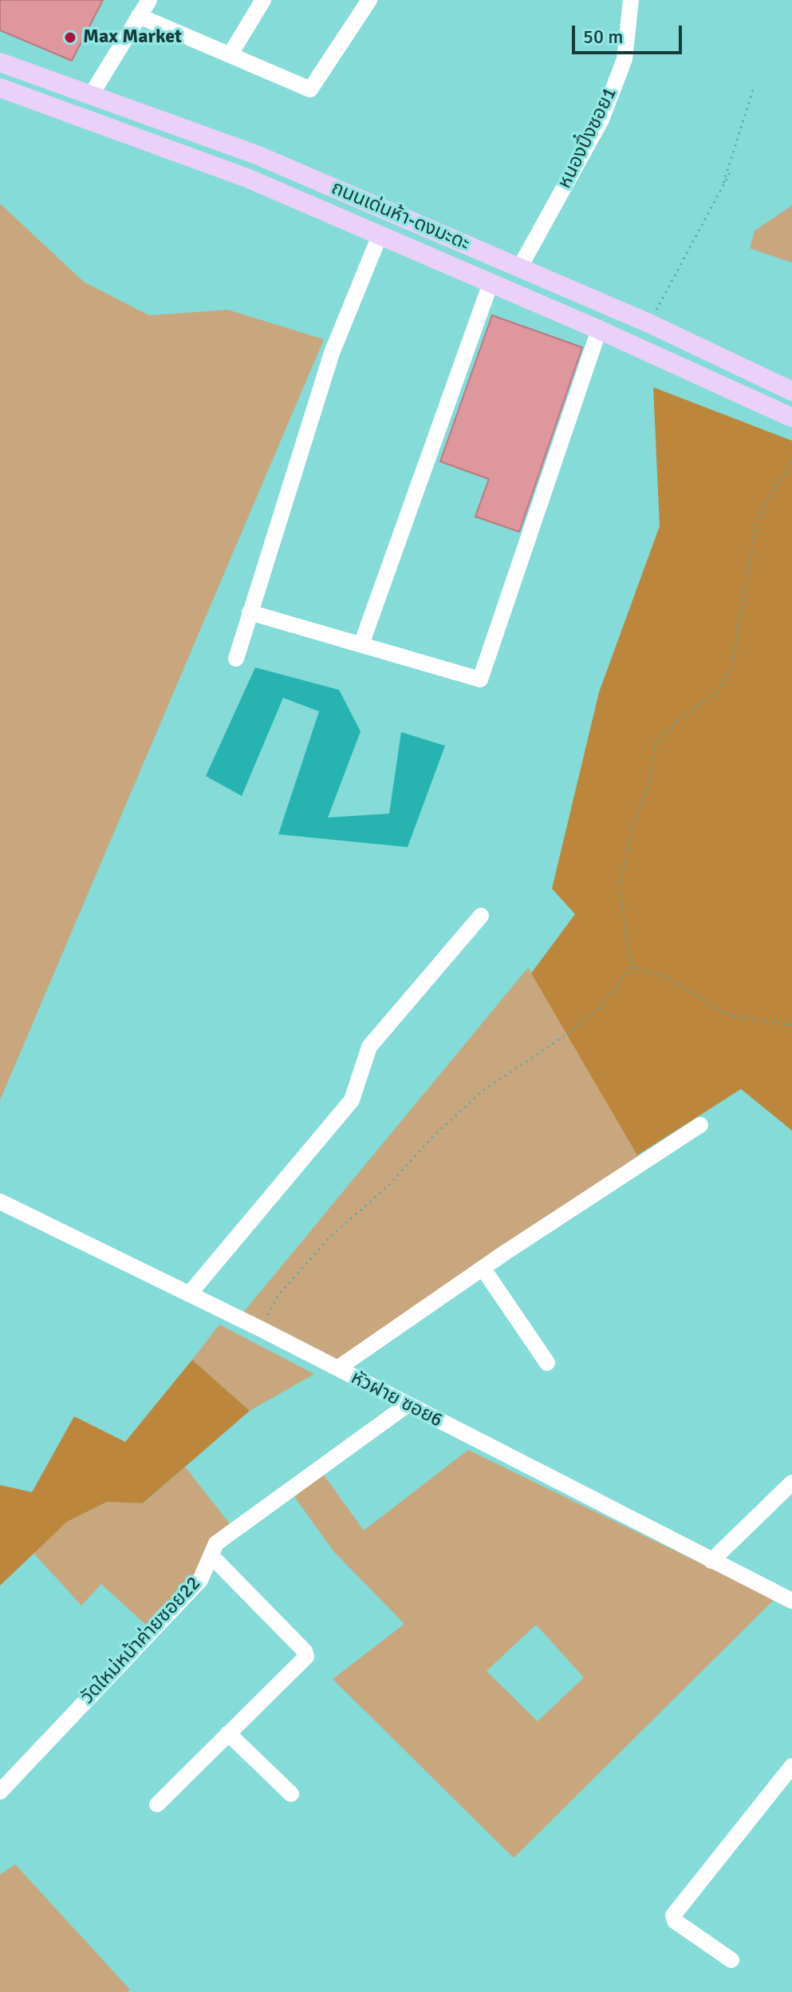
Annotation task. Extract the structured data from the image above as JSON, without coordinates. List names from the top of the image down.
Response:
{
  "streets": {
    "main road": ["ถนนเด่นห้า-ดงมะดะ"],
    "street": ["หนองปึ๋งซอย1", "หัวฝาย ซอย6", "วัดใหม่หน้าค่ายซอย22"]
  },
  "crossings": [
    ["หนองปึ๋งซอย1", "ถนนเด่นห้า-ดงมะดะ"],
    ["หัวฝาย ซอย6", "วัดใหม่หน้าค่ายซอย22"]
  ],
  "places": ["Max Market"],
  "scale_bar": "50 m"
}
